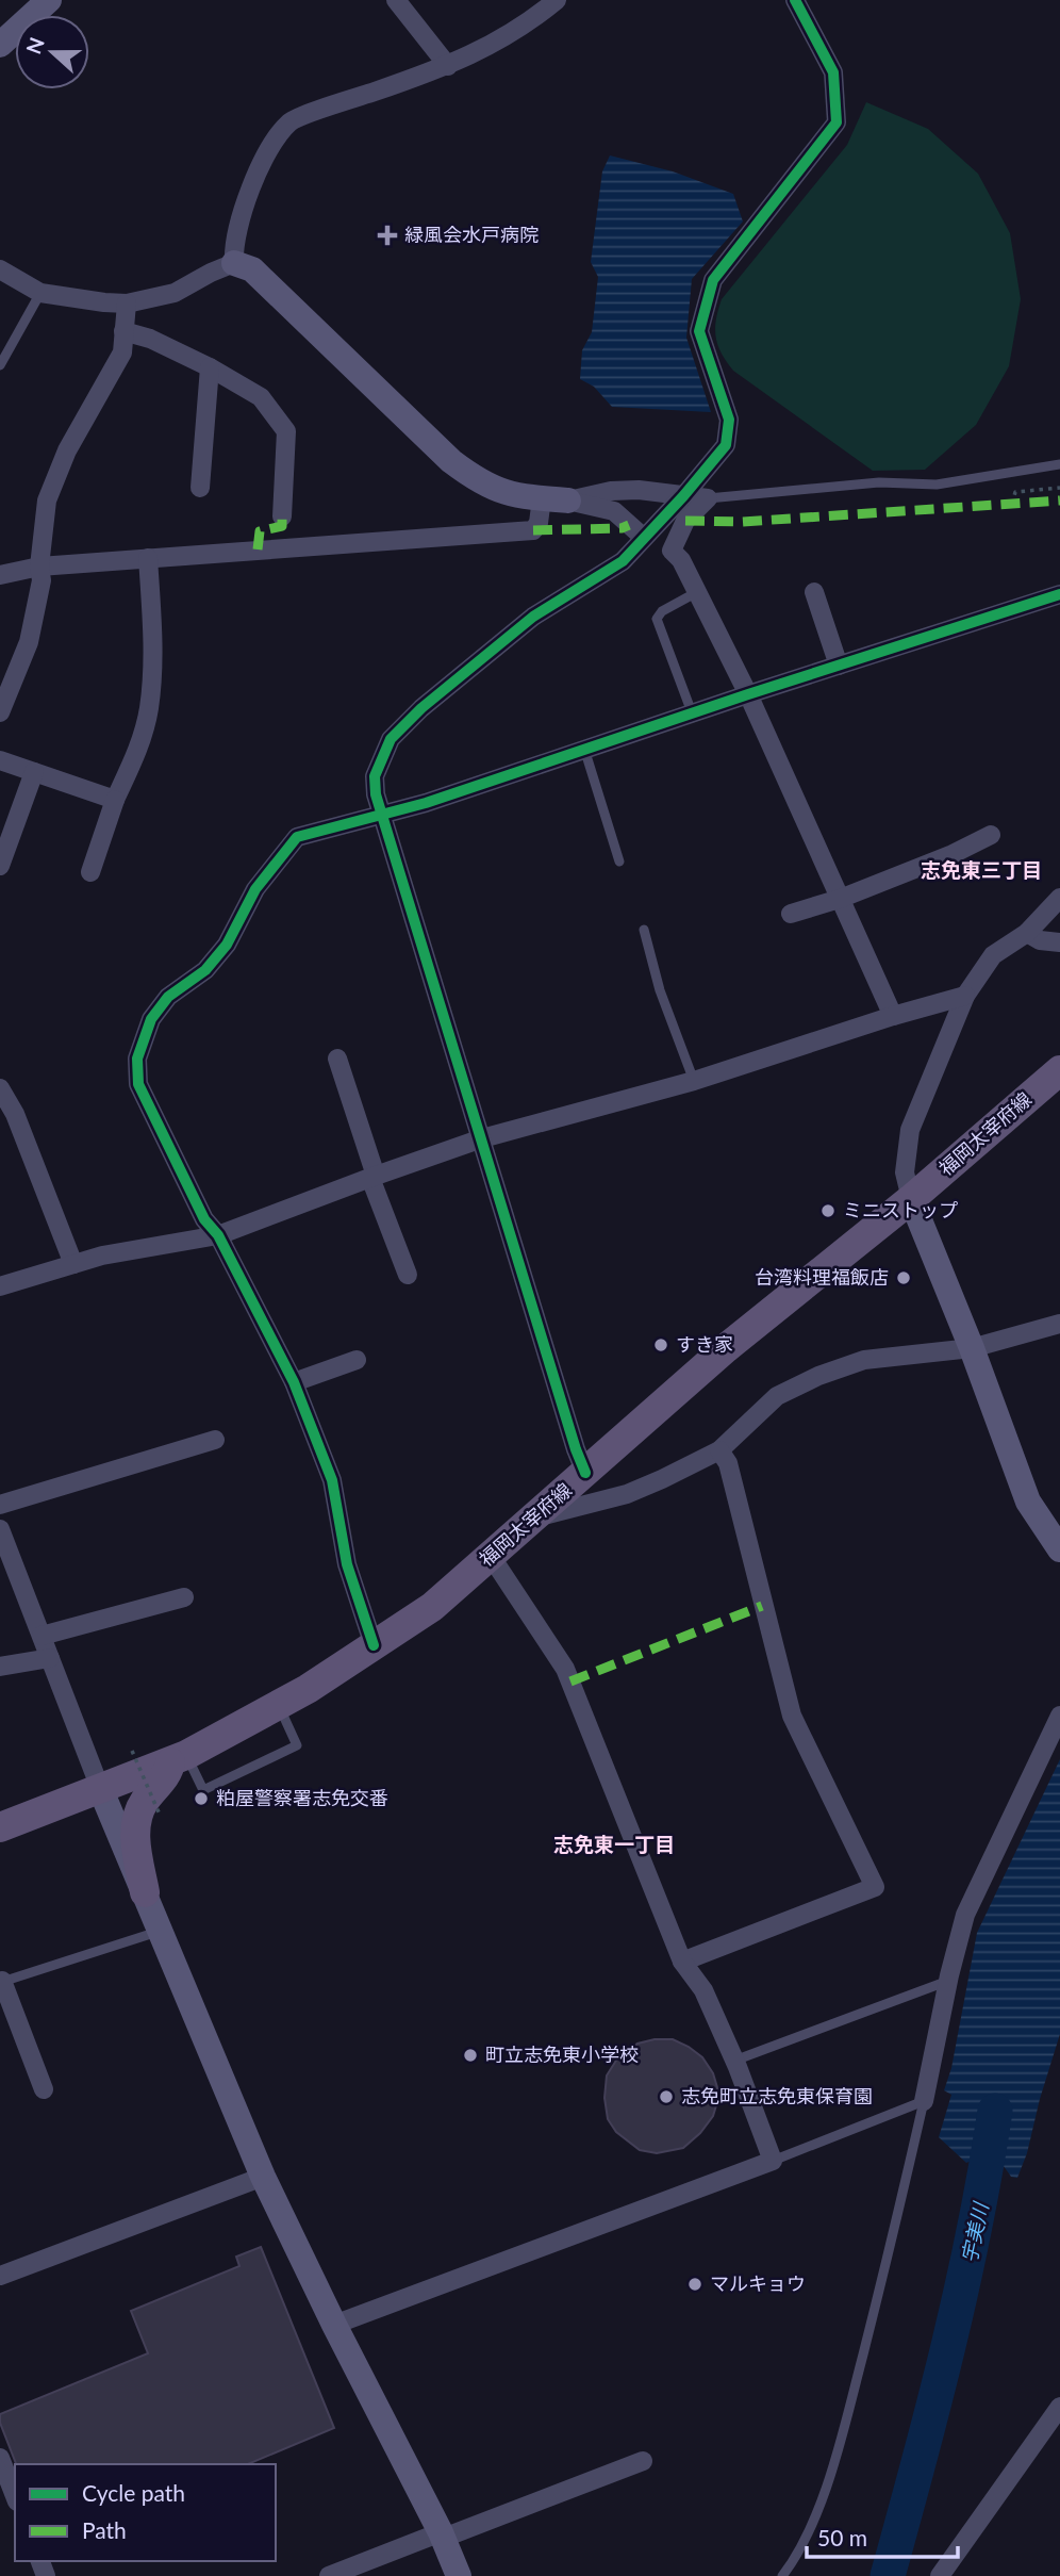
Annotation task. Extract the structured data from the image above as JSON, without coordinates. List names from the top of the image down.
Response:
{
  "streets": {
    "main road": ["福岡太宰府線"]
  },
  "districts": ["志免東三丁目", "志免東一丁目"],
  "water": ["宇美川"],
  "places": {
    "health": ["緑風会水戸病院"],
    "other": [
      "ミニストップ",
      "台湾料理福飯店",
      "すき家",
      "粕屋警察署志免交番",
      "町立志免東小学校",
      "志免町立志免東保育園",
      "マルキョウ"
    ]
  },
  "legend": ["Cycle path", "Path"],
  "scale_bar": "50 m",
  "north": "left"
}
